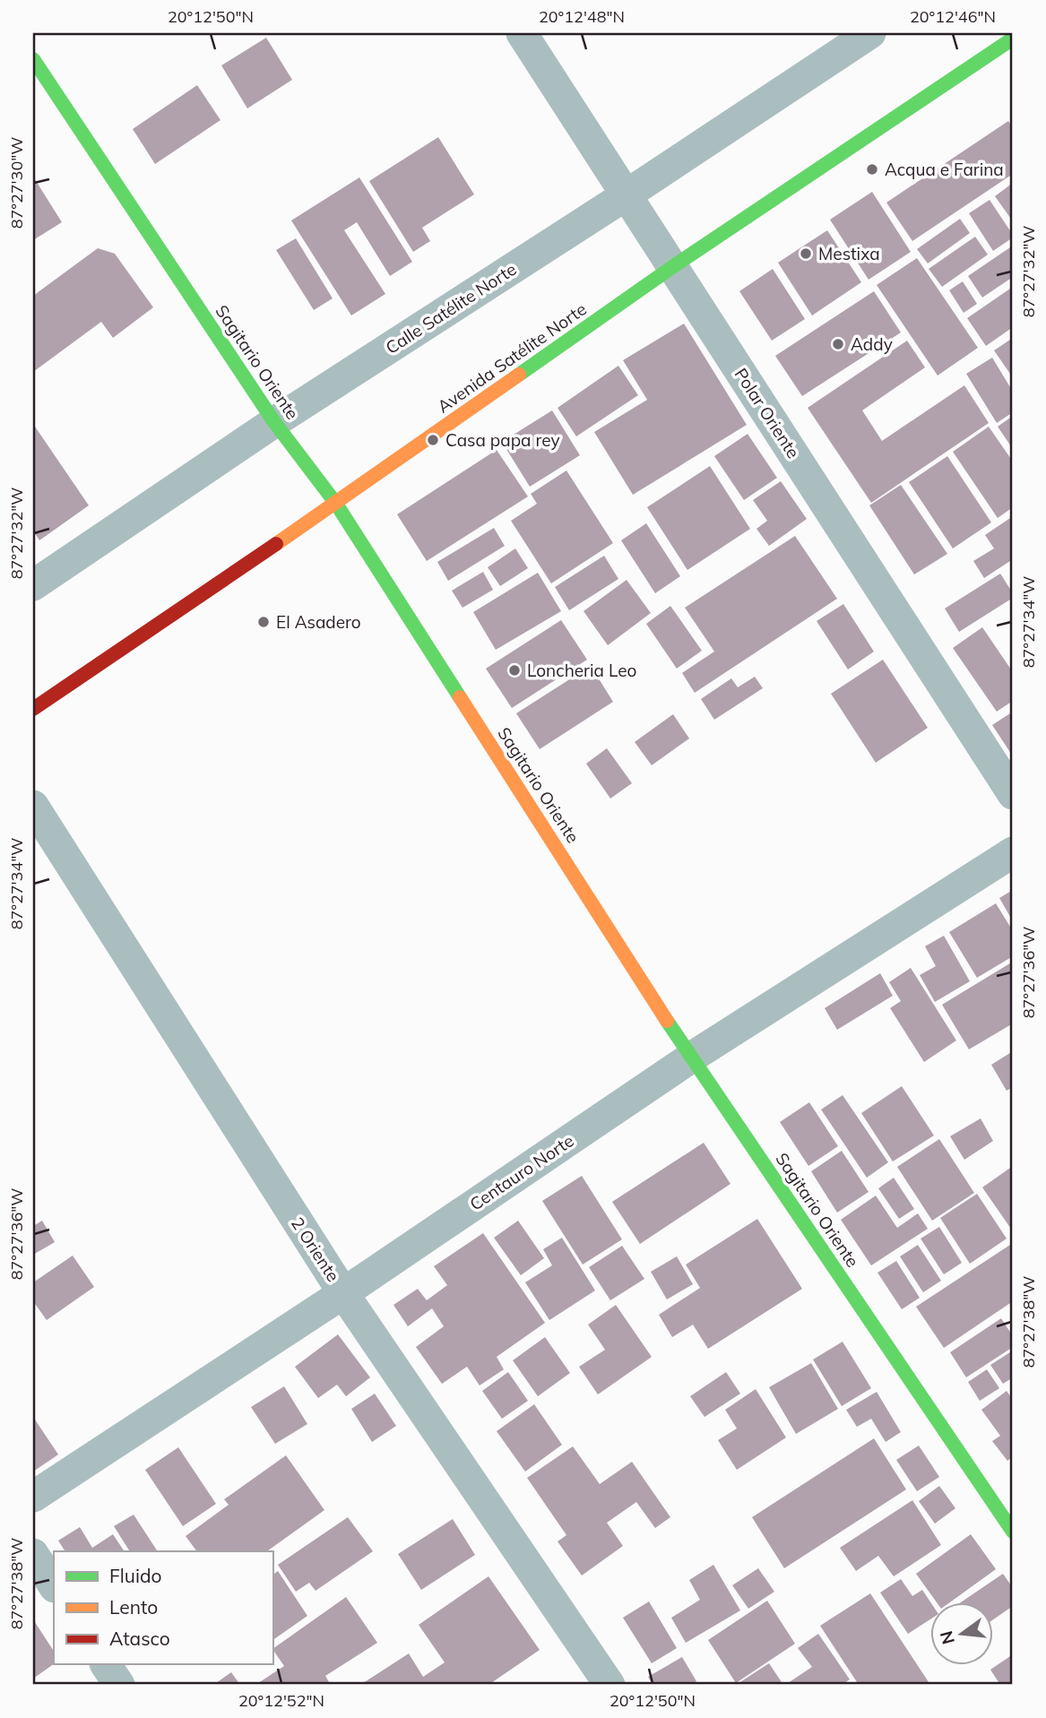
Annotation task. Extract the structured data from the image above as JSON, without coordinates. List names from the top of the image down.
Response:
{
  "streets": {
    "street": [
      "Calle Satélite Norte",
      "Avenida Satélite Norte",
      "Sagitario Oriente",
      "Polar Oriente",
      "Centauro Norte",
      "2 Oriente"
    ]
  },
  "crossings": [
    ["Calle Satélite Norte", "Sagitario Oriente"],
    ["Calle Satélite Norte", "Polar Oriente"],
    ["Avenida Satélite Norte", "Sagitario Oriente"],
    ["Avenida Satélite Norte", "Polar Oriente"],
    ["Sagitario Oriente", "Centauro Norte"],
    ["Centauro Norte", "2 Oriente"]
  ],
  "places": [
    "Acqua e Farina",
    "Mestixa",
    "Addy",
    "Casa papa rey",
    "El Asadero",
    "Loncheria Leo"
  ],
  "legend": ["Fluido", "Lento", "Atasco"],
  "north": "left",
  "coordinates": [
    "20°12'50\"N",
    "20°12'48\"N",
    "20°12'46\"N",
    "87°27'30\"W",
    "87°27'32\"W",
    "87°27'34\"W",
    "87°27'36\"W",
    "87°27'38\"W",
    "20°12'52\"N"
  ]
}
